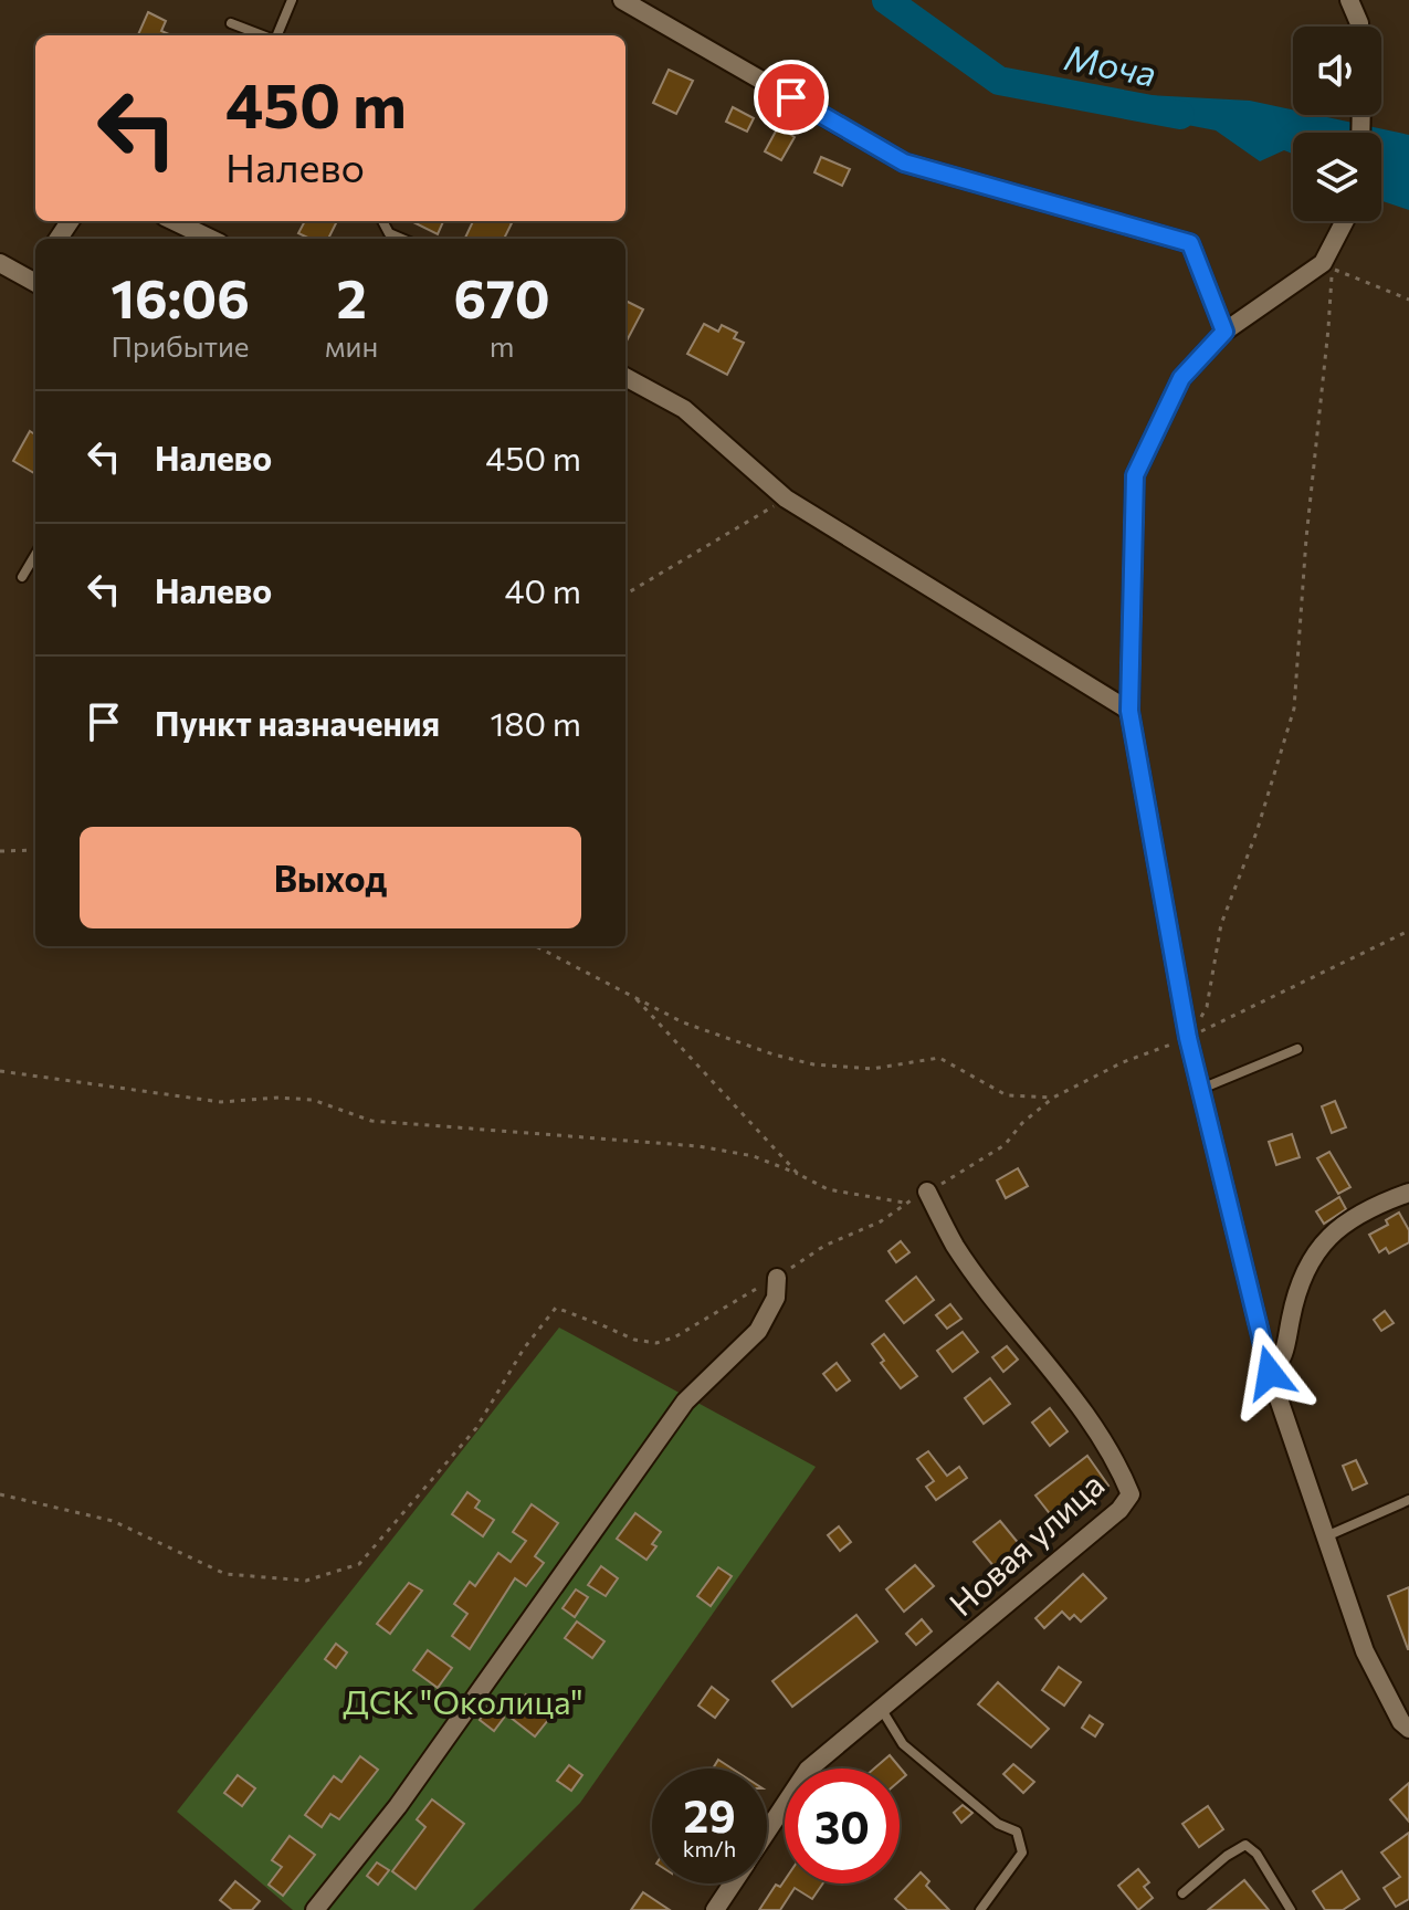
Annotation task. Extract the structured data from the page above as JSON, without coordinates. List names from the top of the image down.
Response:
{
  "streets": {
    "street": ["Новая улица"]
  },
  "water": ["Моча"],
  "parks": ["ДСК \"Околица\""],
  "page": {
    "turn": ["450 m", "Налево"],
    "eta": [
      "16:06",
      "Прибытие",
      "2",
      "мин",
      "670",
      "m"
    ],
    "list": [
      {
        "name": "Налево",
        "value": "450 m"
      },
      {
        "name": "Налево",
        "value": "40 m"
      },
      {
        "name": "Пункт назначения",
        "value": "180 m"
      }
    ],
    "buttons": "Выход",
    "speed": "29 km/h",
    "limit": "30"
  }
}
